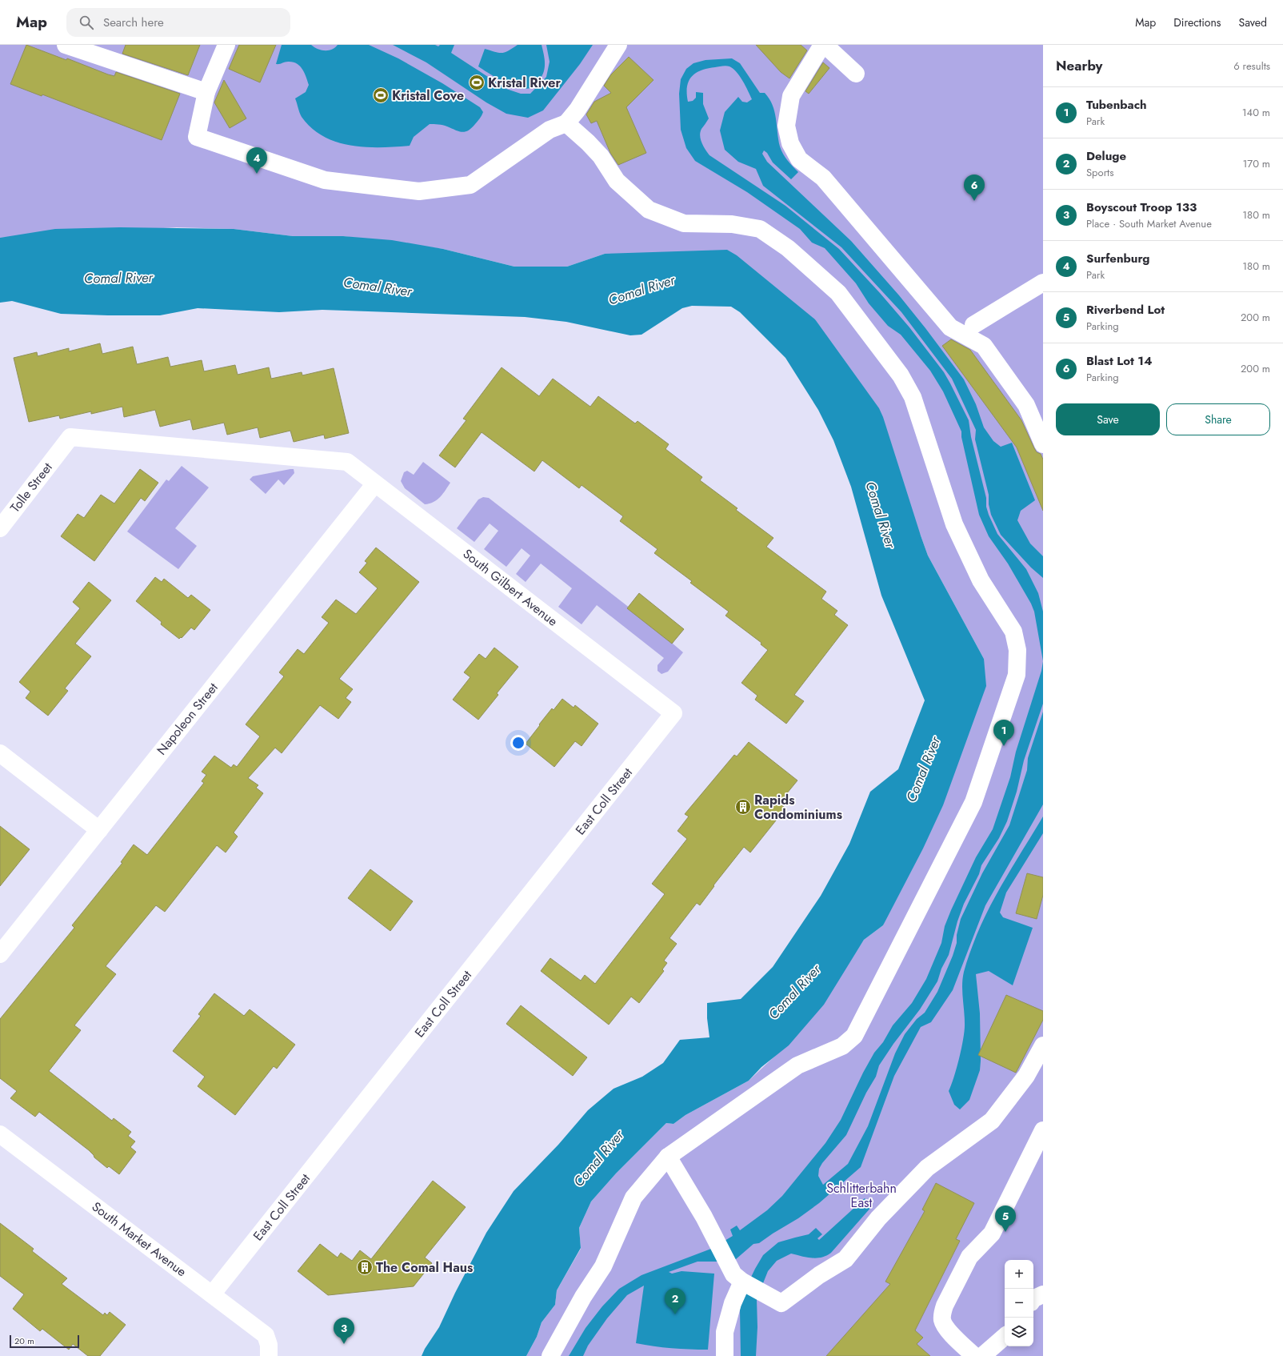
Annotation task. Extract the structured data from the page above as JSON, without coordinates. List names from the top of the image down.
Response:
{
  "streets": {
    "street": [
      "Tolle Street",
      "South Gilbert Avenue",
      "Napoleon Street",
      "East Coll Street",
      "South Market Avenue"
    ]
  },
  "crossings": [
    ["Tolle Street", "South Gilbert Avenue"],
    ["South Gilbert Avenue", "Napoleon Street"],
    ["South Gilbert Avenue", "East Coll Street"],
    ["East Coll Street", "South Market Avenue"]
  ],
  "water": ["Comal River"],
  "parks": ["Schlitterbahn East"],
  "places": {
    "sports": ["Kristal River", "Kristal Cove"],
    "building": ["Rapids Condominiums", "The Comal Haus"]
  },
  "scale_bar": "20 m",
  "page": {
    "header": "Map",
    "search": "Search here",
    "nav": ["Map", "Directions", "Saved"],
    "heading": ["Nearby", "6 results"],
    "list": [
      {
        "mark": "1",
        "name": "Tubenbach",
        "note": "Park",
        "value": "140 m"
      },
      {
        "mark": "2",
        "name": "Deluge",
        "note": "Sports",
        "value": "170 m"
      },
      {
        "mark": "3",
        "name": "Boyscout Troop 133",
        "note": "Place · South Market Avenue",
        "value": "180 m"
      },
      {
        "mark": "4",
        "name": "Surfenburg",
        "note": "Park",
        "value": "180 m"
      },
      {
        "mark": "5",
        "name": "Riverbend Lot",
        "note": "Parking",
        "value": "200 m"
      },
      {
        "mark": "6",
        "name": "Blast Lot 14",
        "note": "Parking",
        "value": "200 m"
      }
    ],
    "pins": [
      "4",
      "6",
      "1",
      "5",
      "2",
      "3"
    ],
    "buttons": ["Save", "Share"],
    "map_buttons": ["+", "−"],
    "scale": "20 m"
  }
}
